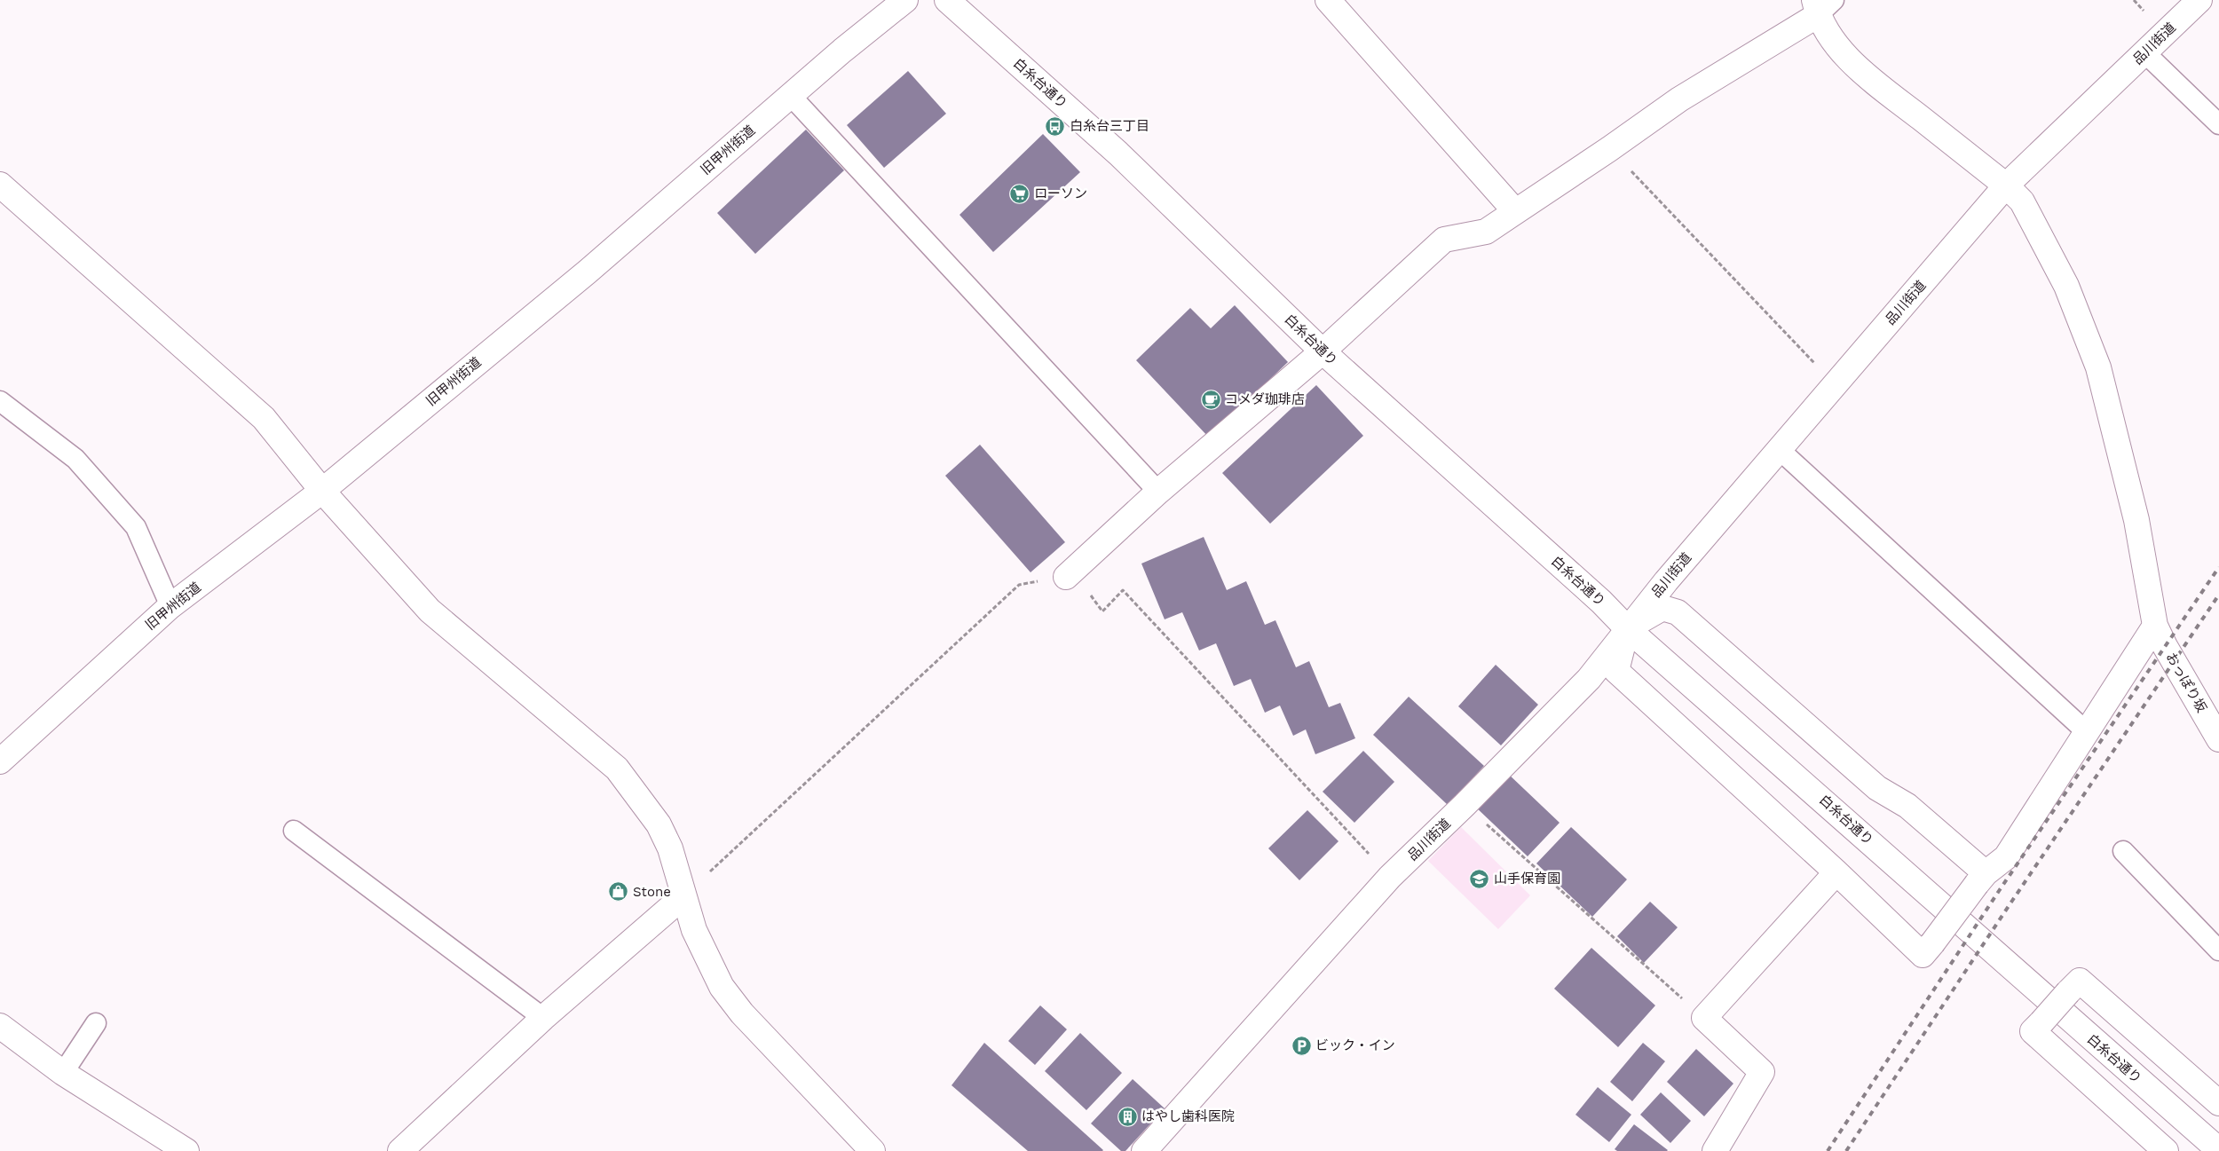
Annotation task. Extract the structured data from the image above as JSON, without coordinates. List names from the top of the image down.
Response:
{
  "streets": {
    "street": [
      "品川街道",
      "白糸台通り",
      "旧甲州街道",
      "おっぽり坂"
    ]
  },
  "crossings": [
    ["品川街道", "白糸台通り"],
    ["品川街道", "おっぽり坂"]
  ],
  "places": {
    "bus stop": ["白糸台三丁目"],
    "supermarket": ["ローソン"],
    "cafe": ["コメダ珈琲店"],
    "school or university": ["山手保育園"],
    "shop": ["Stone"],
    "parking": ["ビック・イン"],
    "building": ["はやし歯科医院"]
  }
}
